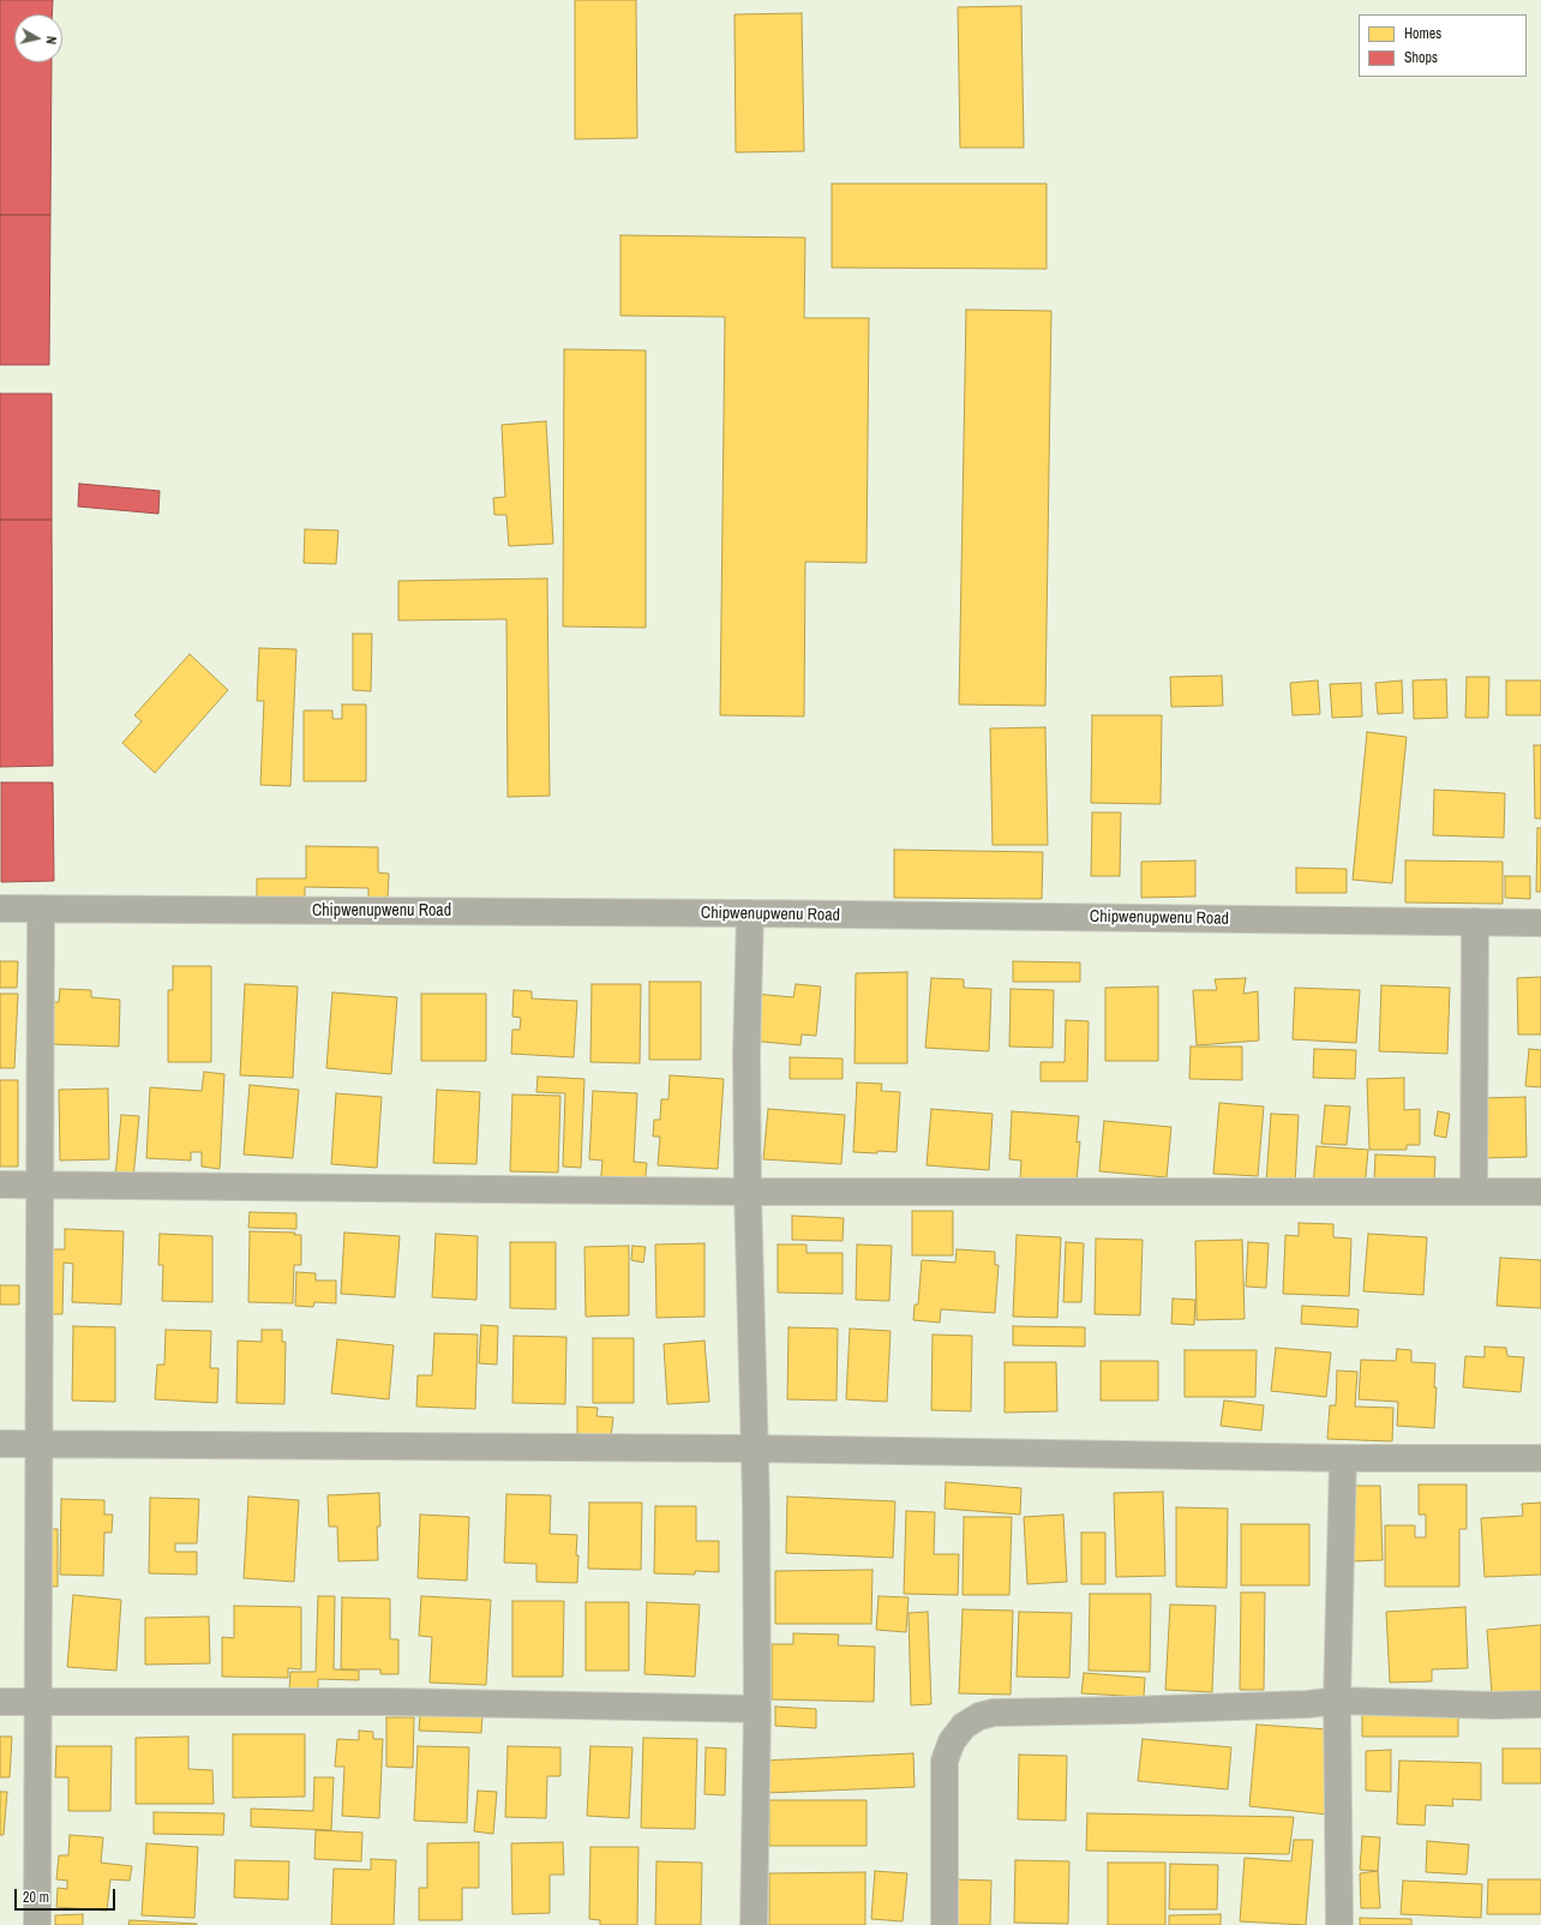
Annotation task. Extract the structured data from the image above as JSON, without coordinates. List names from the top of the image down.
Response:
{
  "streets": {
    "street": ["Chipwenupwenu Road"]
  },
  "legend": ["Homes", "Shops"],
  "scale_bar": "20 m",
  "north": "right"
}
